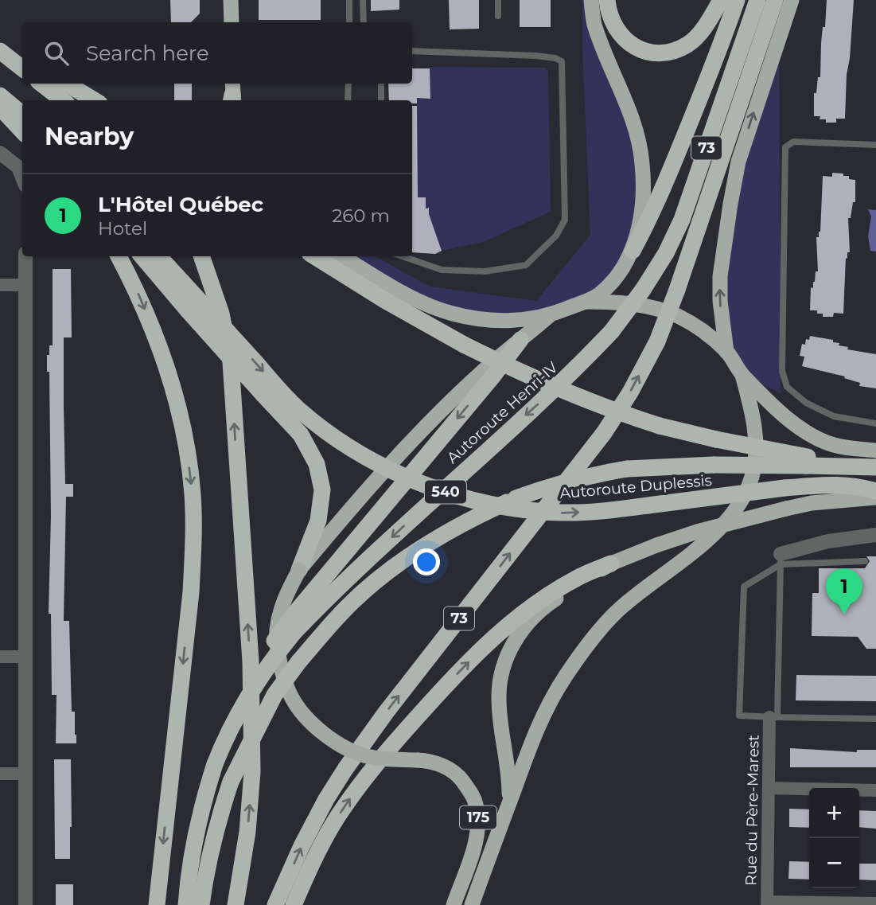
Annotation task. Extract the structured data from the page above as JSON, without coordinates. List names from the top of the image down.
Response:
{
  "streets": {
    "highway": [
      "73",
      "Autoroute Henri-IV",
      "Autoroute Duplessis",
      "540",
      "175"
    ],
    "street": ["Rue du Père-Marest"]
  },
  "page": {
    "search": "Search here",
    "heading": "Nearby",
    "list": [
      {
        "mark": "1",
        "name": "L'Hôtel Québec",
        "note": "Hotel",
        "value": "260 m"
      }
    ],
    "pins": "1",
    "map_buttons": ["+", "−"]
  }
}
